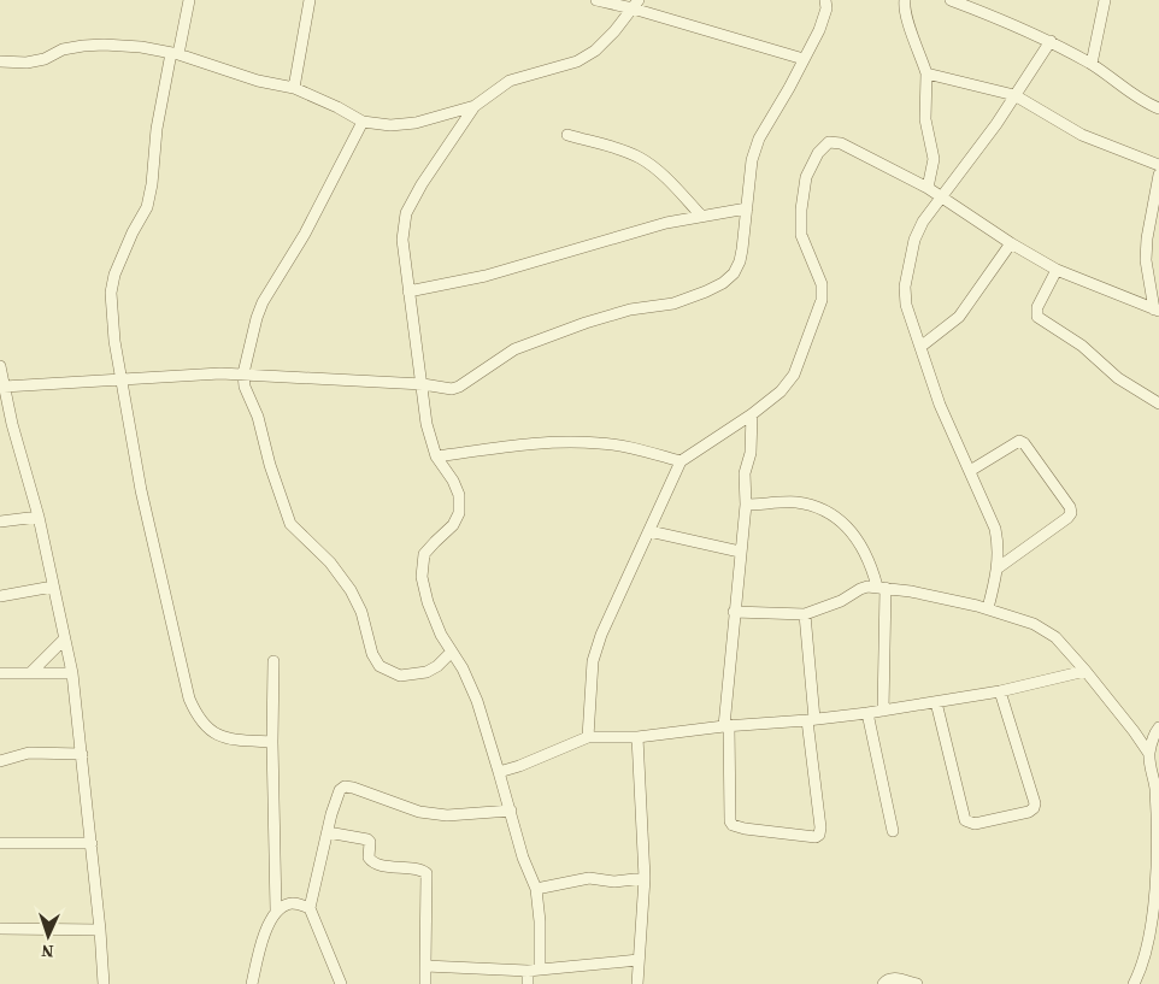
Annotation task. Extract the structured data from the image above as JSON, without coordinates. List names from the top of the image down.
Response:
{
  "north": "bottom"
}
